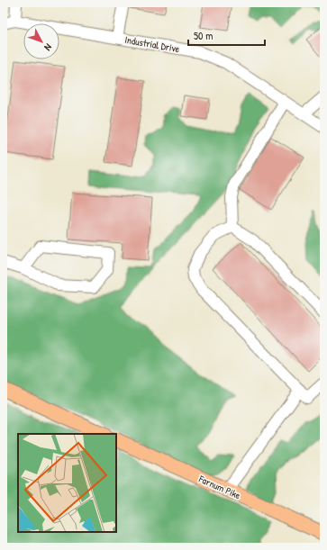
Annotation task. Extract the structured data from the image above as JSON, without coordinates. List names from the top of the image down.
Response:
{
  "streets": {
    "main road": ["Farnum Pike"],
    "street": ["Industrial Drive"]
  },
  "scale_bar": "50 m",
  "north": "bottom right"
}
